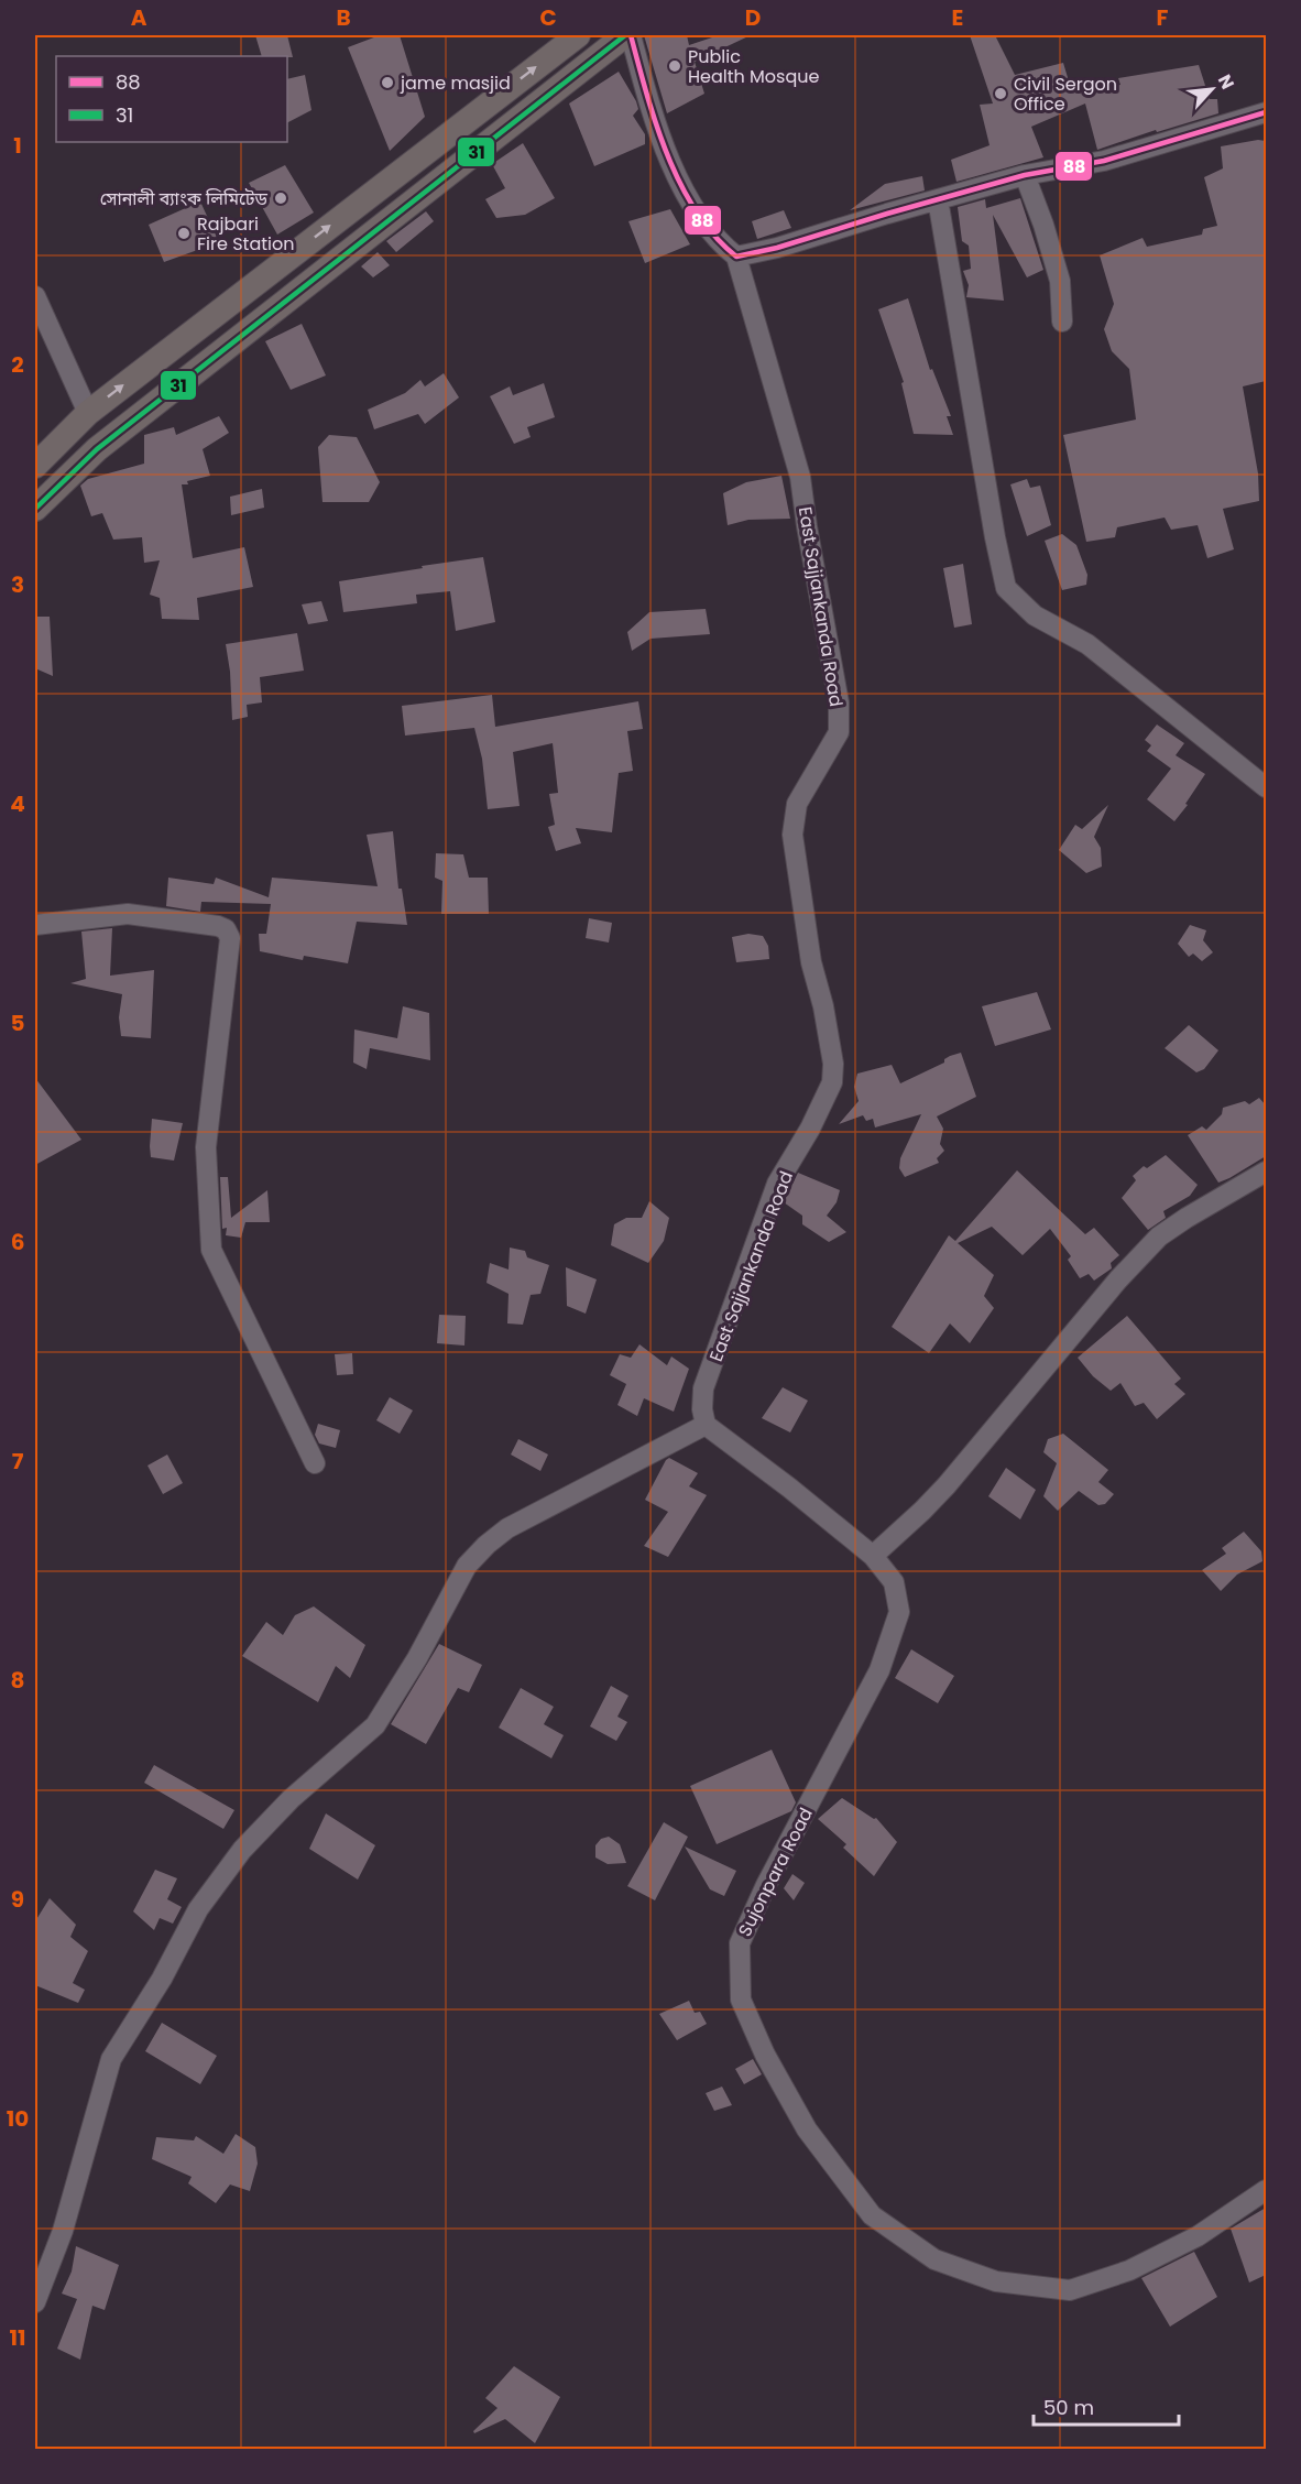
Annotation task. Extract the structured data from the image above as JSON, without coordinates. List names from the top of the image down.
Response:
{
  "streets": {
    "street": ["East Sajjankanda Road", "Sujonpara Road"]
  },
  "places": [
    "Public Health Mosque",
    "jame masjid",
    "Civil Sergon Office",
    "সোনালী ব্যাংক লিমিটেড",
    "Rajbari Fire Station"
  ],
  "lines": ["transit line 88", "transit line 31"],
  "legend": ["88", "31"],
  "scale_bar": "50 m",
  "north": "top right",
  "grid": {
    "columns": [
      "A",
      "B",
      "C",
      "D",
      "E",
      "F"
    ],
    "rows": [
      "1",
      "2",
      "3",
      "4",
      "5",
      "6",
      "7",
      "8",
      "9",
      "10",
      "11"
    ]
  }
}
